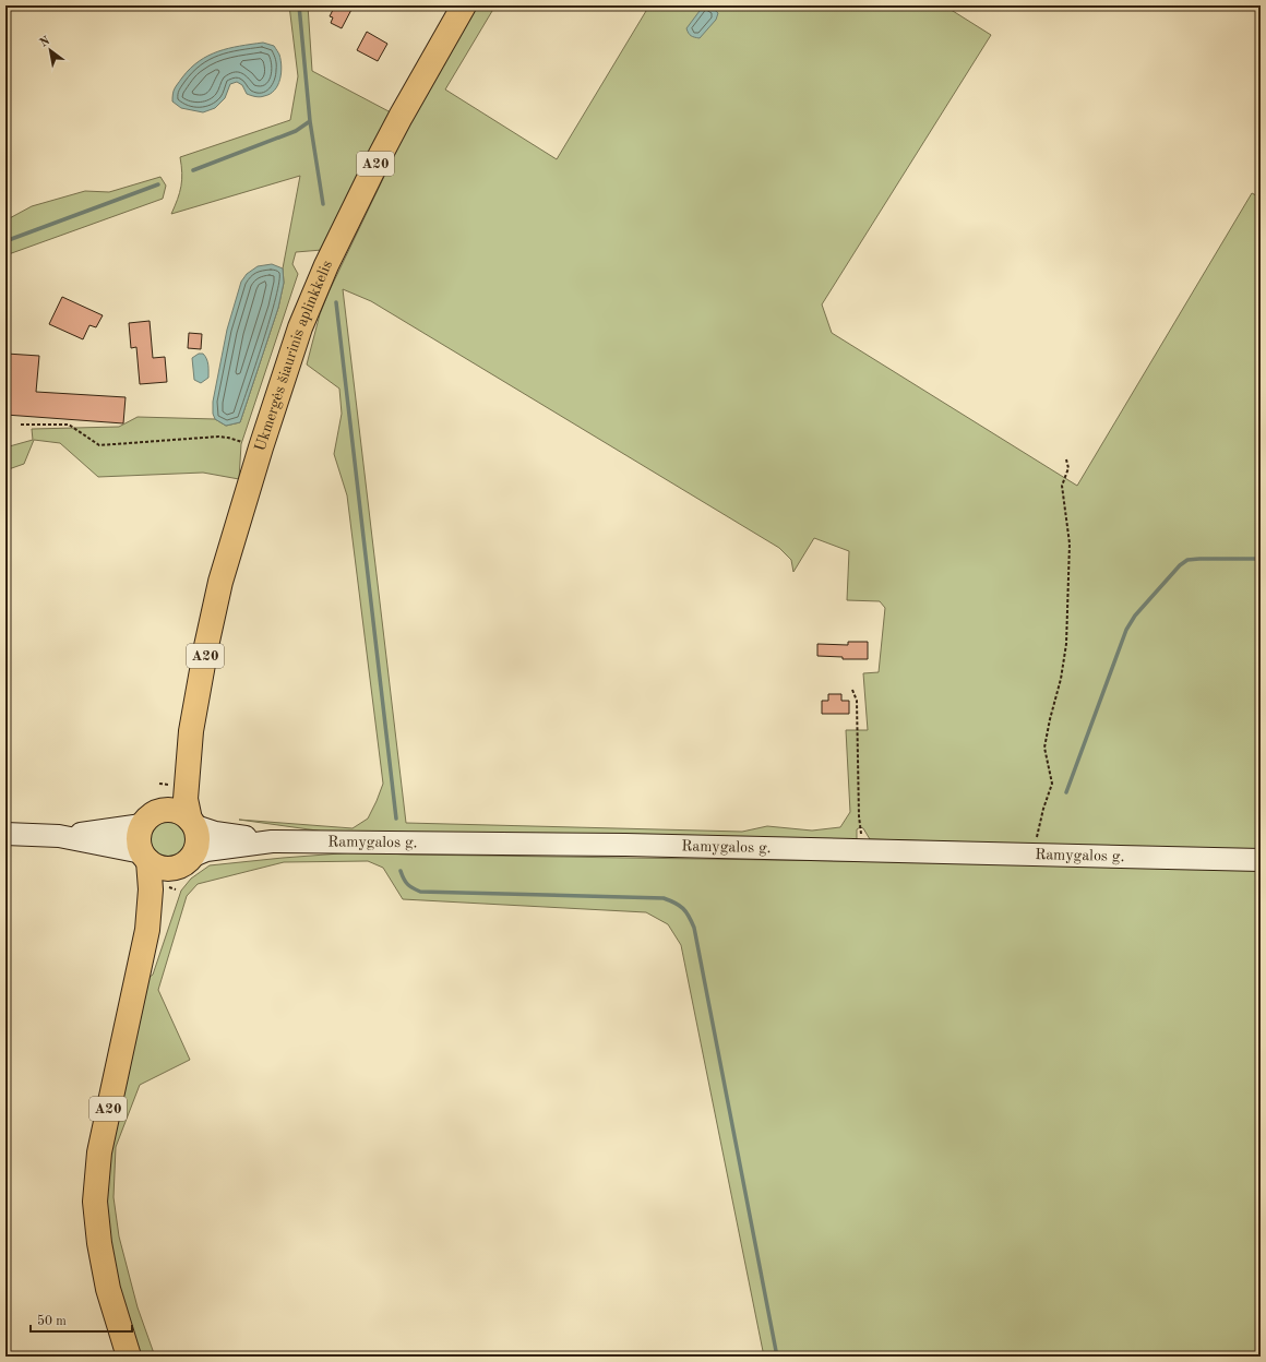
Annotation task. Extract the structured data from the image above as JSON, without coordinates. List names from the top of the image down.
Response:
{
  "streets": {
    "highway": ["A20", "Ukmergės šiaurinis aplinkkelis"],
    "main road": ["Ramygalos g."]
  },
  "crossings": [
    ["A20", "Ukmergės šiaurinis aplinkkelis"],
    ["A20", "Ramygalos g."],
    ["Ukmergės šiaurinis aplinkkelis", "Ramygalos g."]
  ],
  "scale_bar": "50 m",
  "north": "top left"
}
